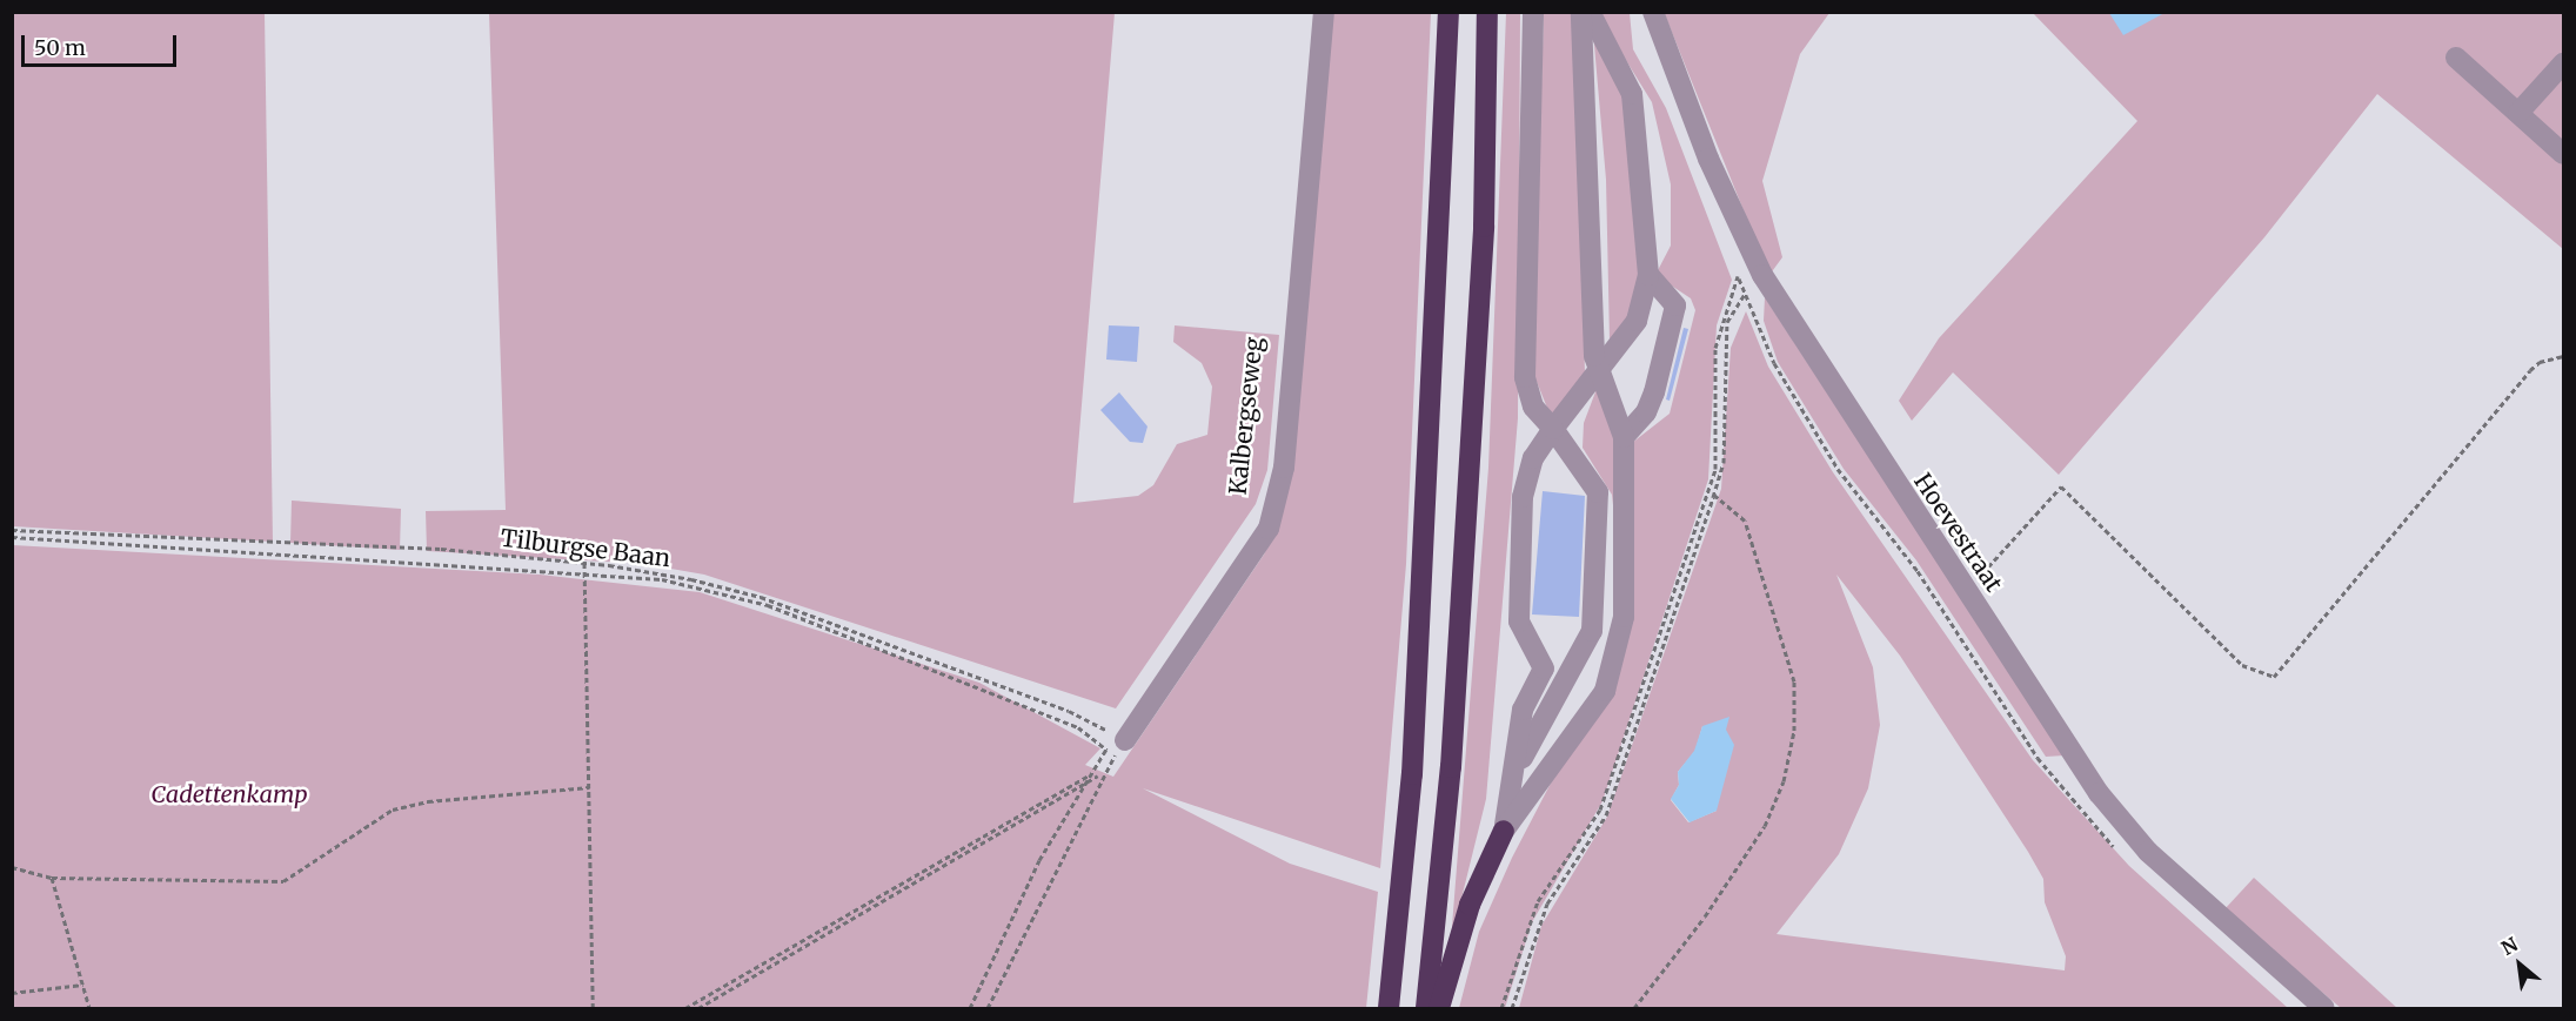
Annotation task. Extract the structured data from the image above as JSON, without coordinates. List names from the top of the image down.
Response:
{
  "streets": {
    "street": ["Kalbergseweg", "Hoevestraat"],
    "path": ["Tilburgse Baan"]
  },
  "crossings": [
    ["Kalbergseweg", "Tilburgse Baan"]
  ],
  "parks": ["Cadettenkamp"],
  "scale_bar": "50 m",
  "north": "top left"
}
